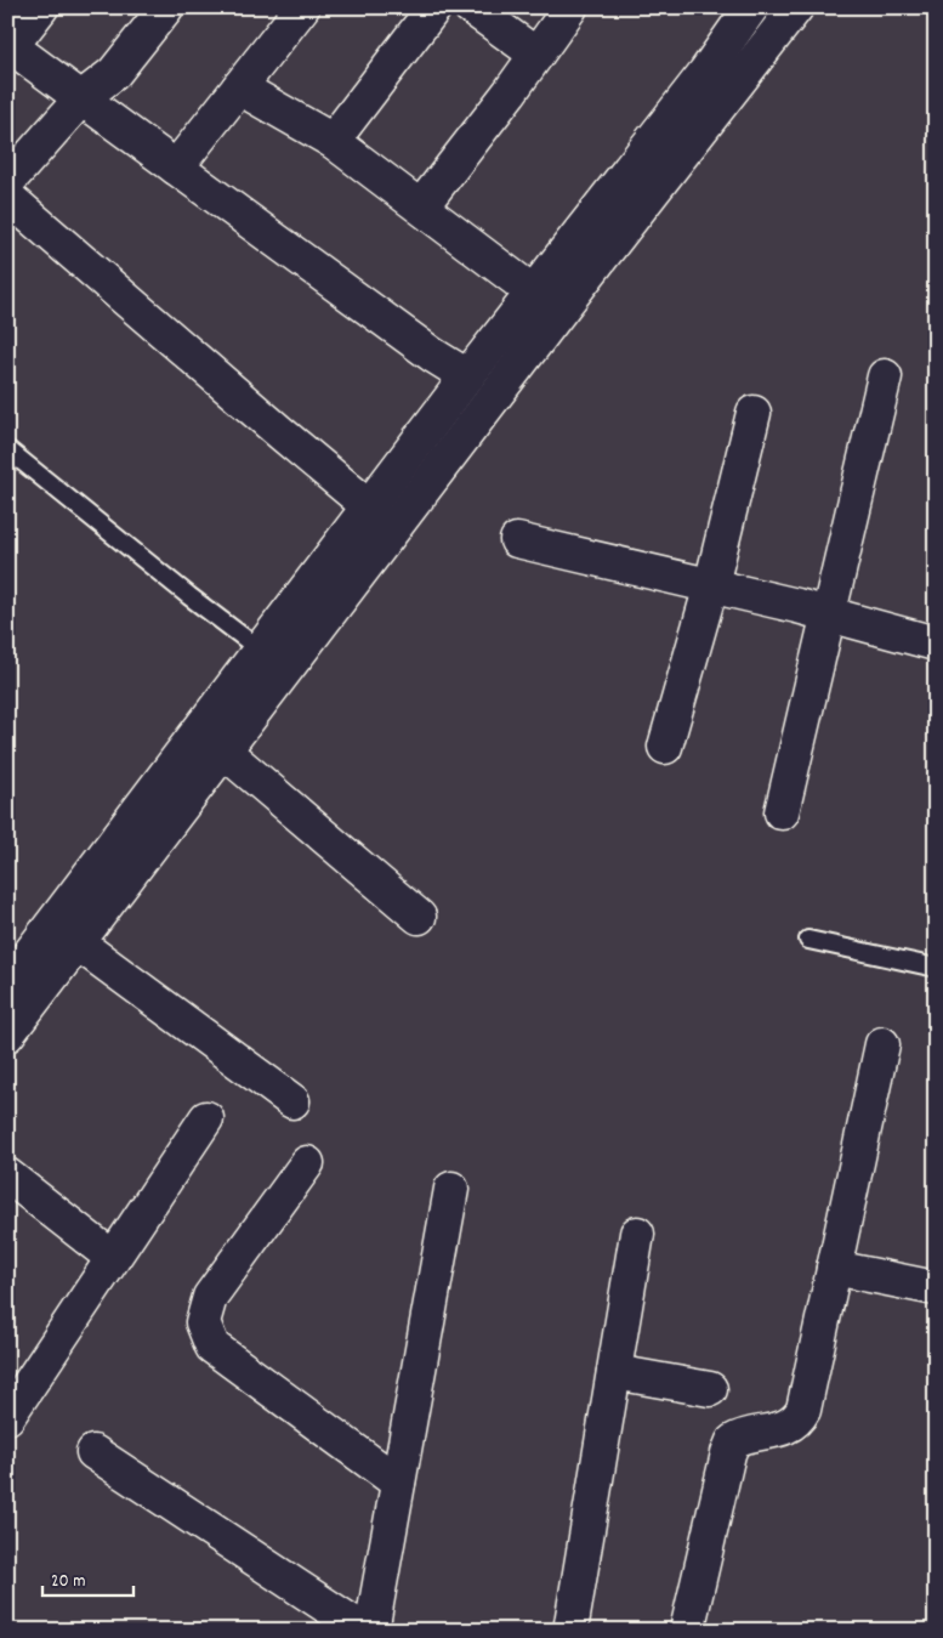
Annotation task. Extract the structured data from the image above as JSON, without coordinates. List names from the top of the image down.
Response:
{
  "scale_bar": "20 m"
}
